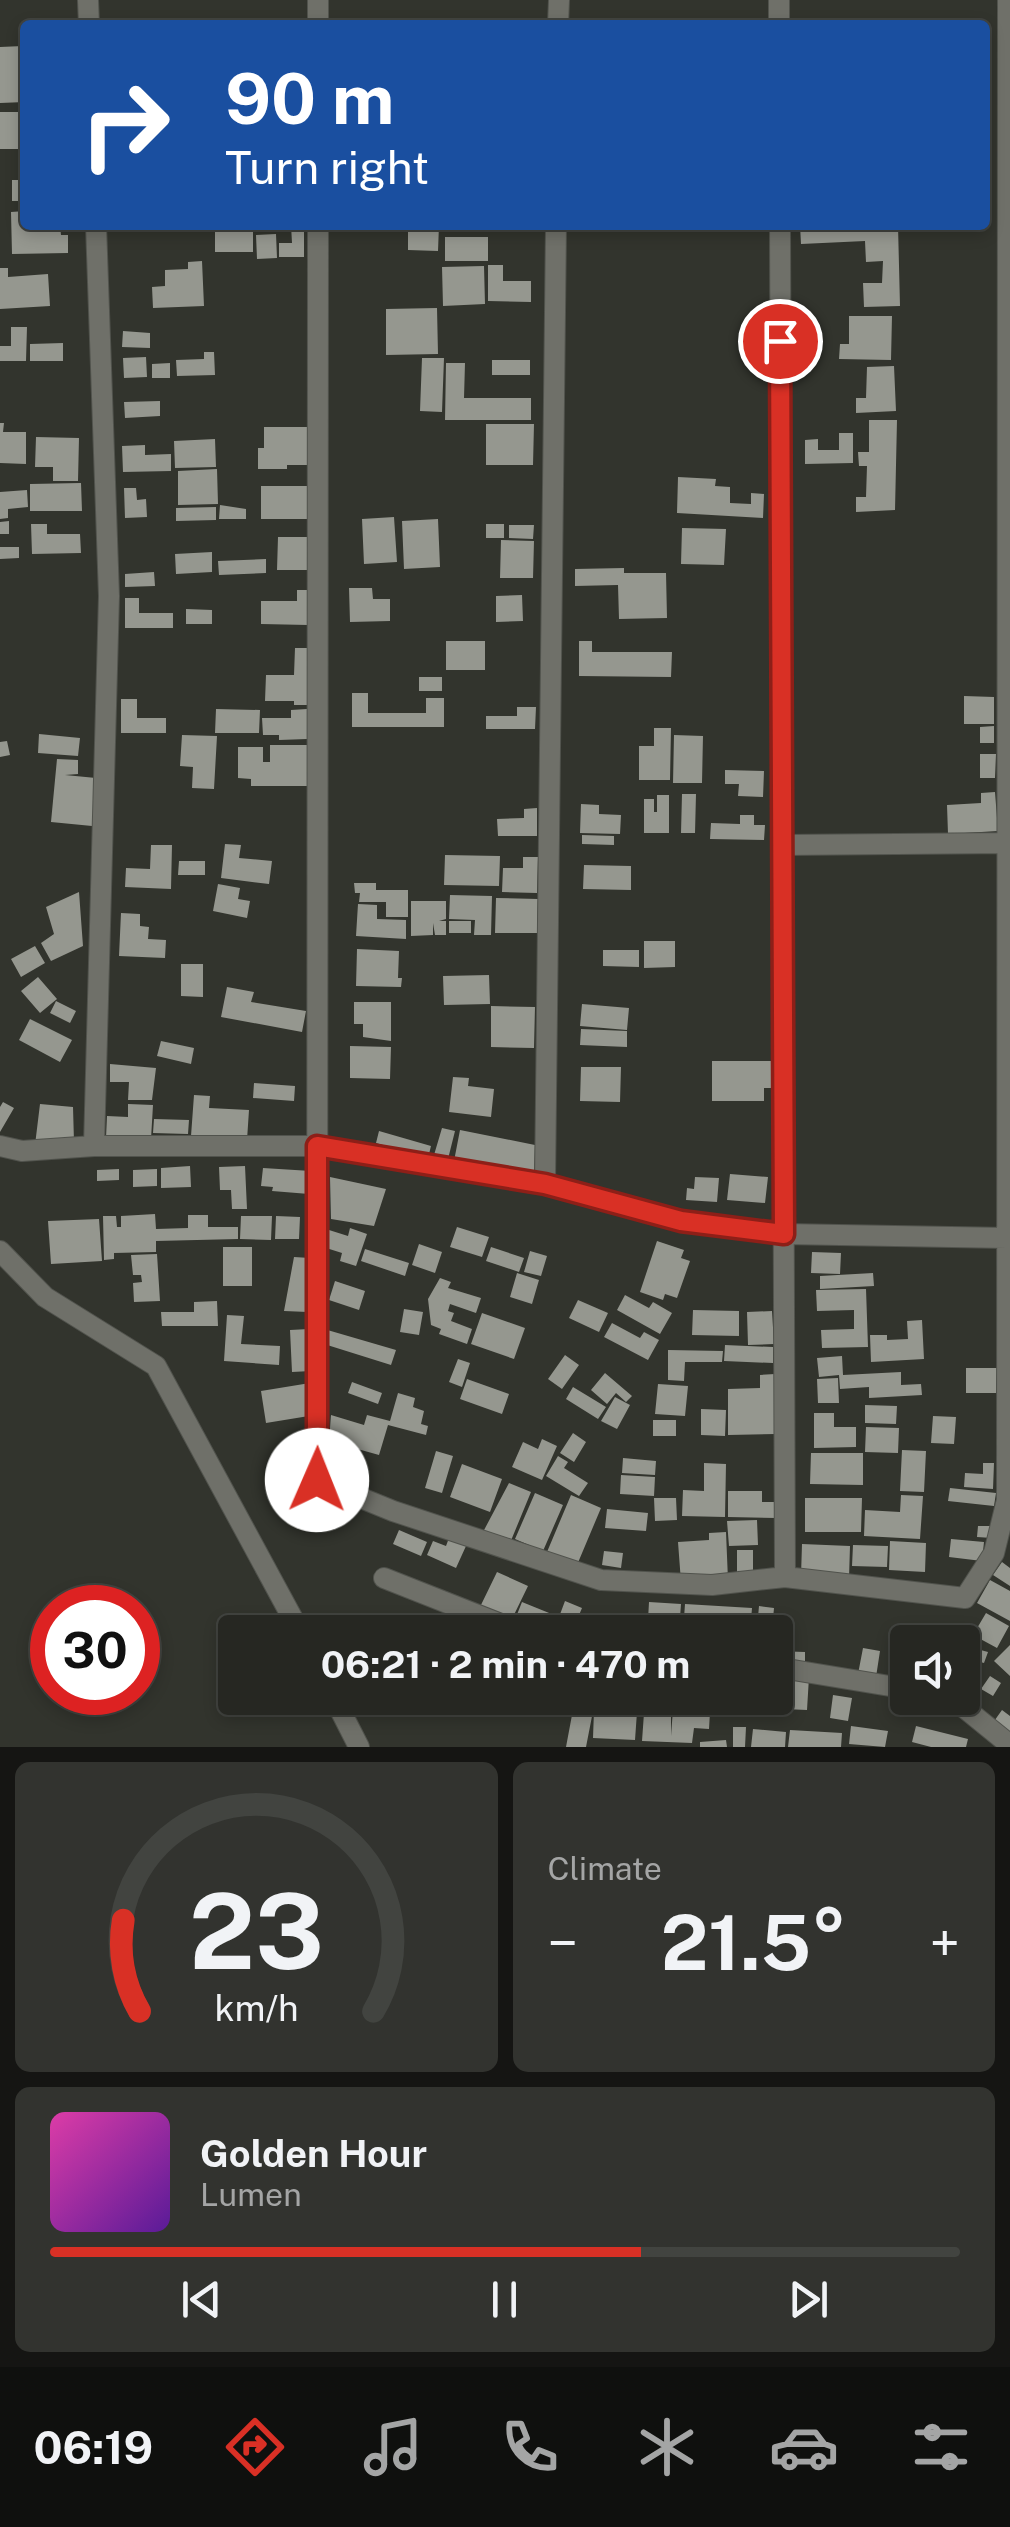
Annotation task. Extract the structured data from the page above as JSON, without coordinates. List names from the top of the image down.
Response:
{
  "page": {
    "turn": ["90 m", "Turn right"],
    "limit": "30",
    "trip": "06:21 · 2 min · 470 m",
    "tile": "Climate",
    "heat": ["−", "21.5°", "+"],
    "song": ["Golden Hour", "Lumen"],
    "tabs": "06:19",
    "gauge": ["23", "km/h"]
  }
}
